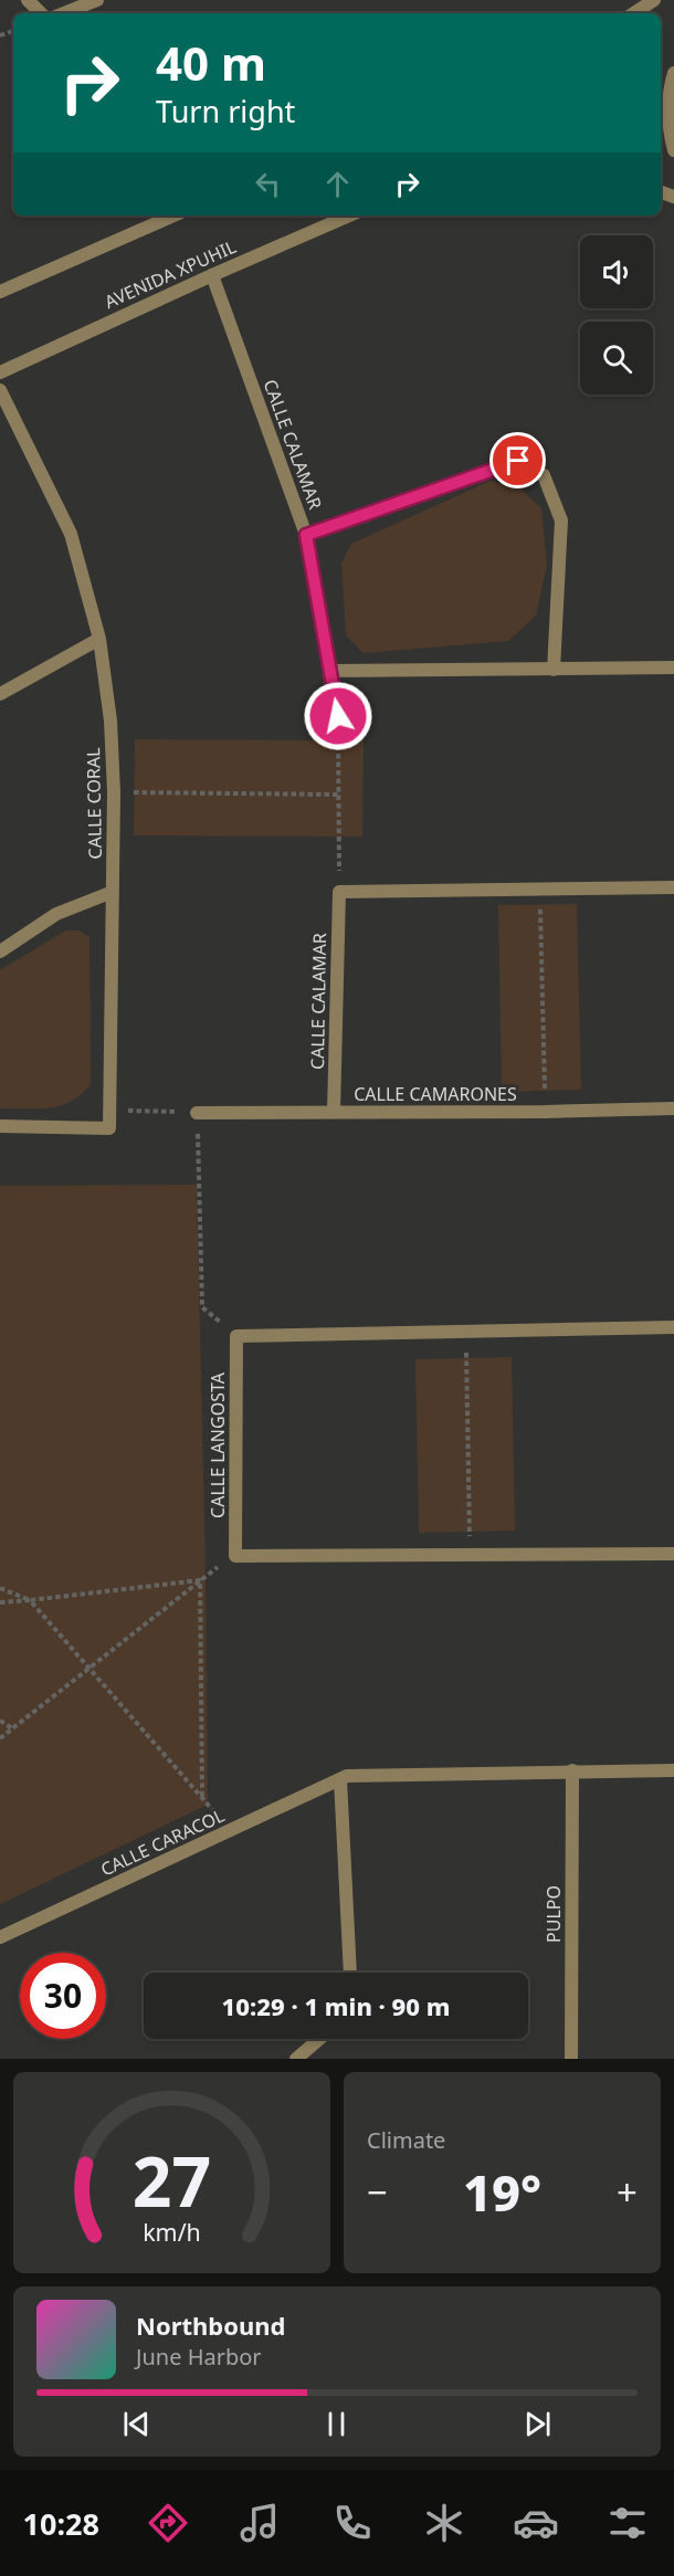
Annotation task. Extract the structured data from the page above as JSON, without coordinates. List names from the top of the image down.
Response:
{
  "streets": {
    "street": [
      "AVENIDA XPUHIL",
      "CALLE CALAMAR",
      "CALLE CORAL",
      "CALLE CAMARONES",
      "CALLE LANGOSTA",
      "CALLE CARACOL",
      "PULPO"
    ]
  },
  "crossings": [
    ["AVENIDA XPUHIL", "CALLE CALAMAR"],
    ["CALLE CALAMAR", "CALLE CAMARONES"],
    ["CALLE CARACOL", "PULPO"]
  ],
  "page": {
    "turn": ["40 m", "Turn right"],
    "limit": "30",
    "trip": "10:29 · 1 min · 90 m",
    "tile": "Climate",
    "heat": ["−", "19°", "+"],
    "song": ["Northbound", "June Harbor"],
    "tabs": "10:28",
    "gauge": ["27", "km/h"]
  }
}
